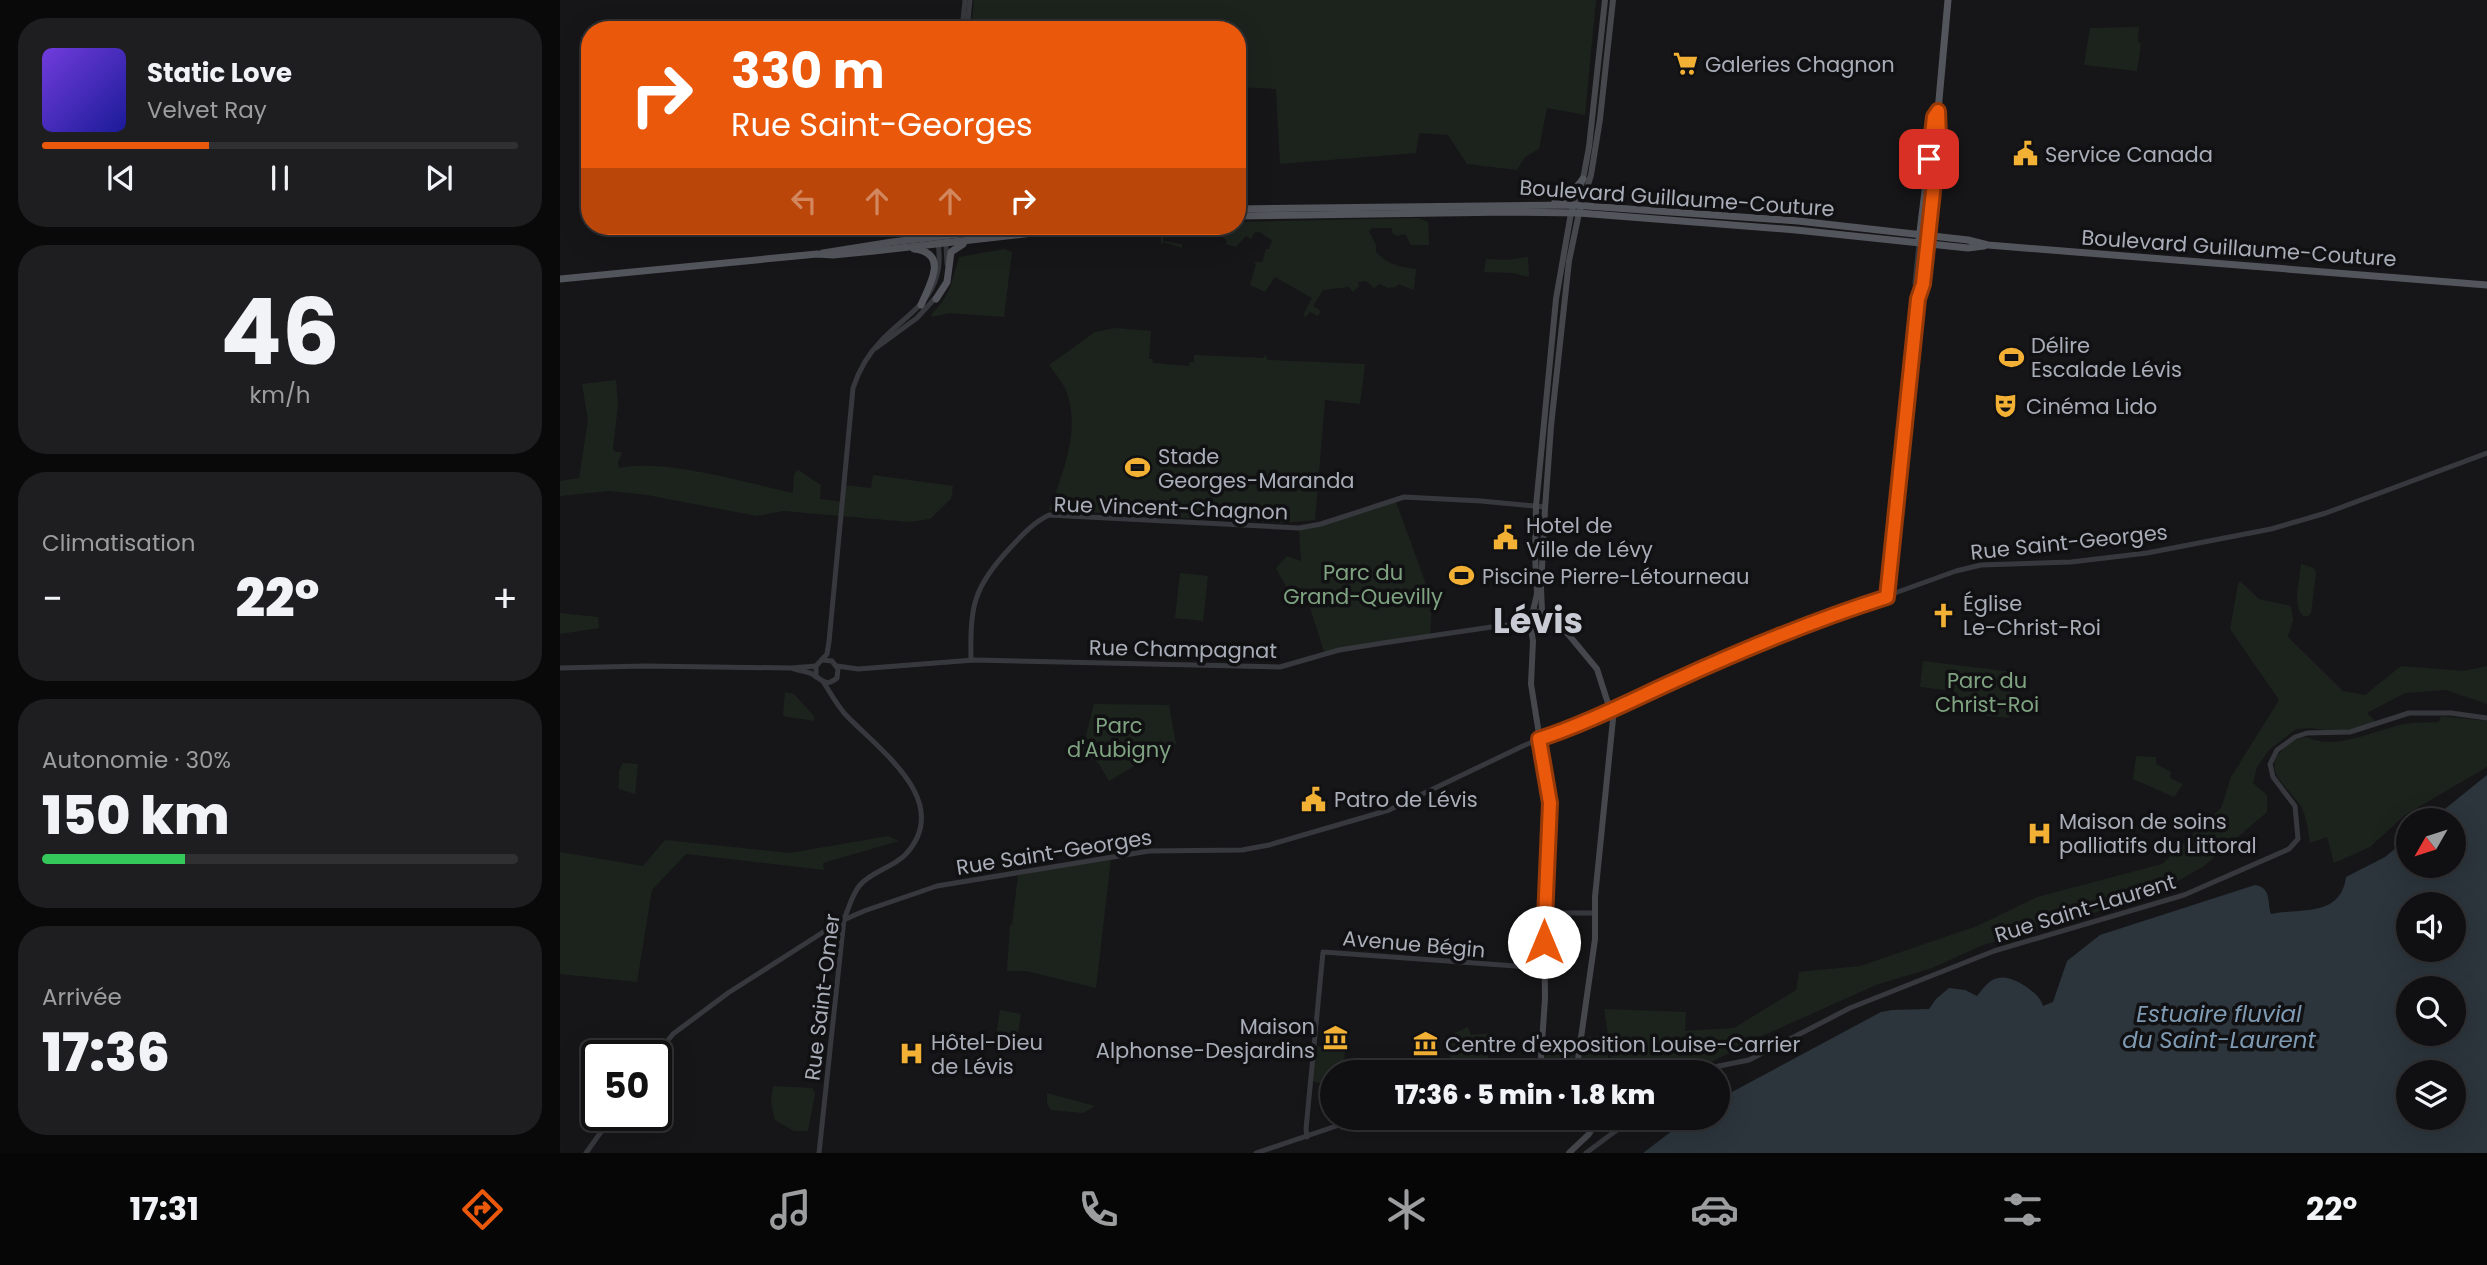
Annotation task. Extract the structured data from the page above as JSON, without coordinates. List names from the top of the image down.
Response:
{
  "streets": {
    "main road": ["Boulevard Guillaume-Couture"],
    "street": [
      "Rue Vincent-Chagnon",
      "Rue Saint-Georges",
      "Rue Champagnat",
      "Rue Saint-Laurent",
      "Avenue Bégin",
      "Rue Saint-Omer"
    ]
  },
  "crossings": [
    ["Rue Vincent-Chagnon", "Rue Champagnat"],
    ["Rue Saint-Georges", "Rue Saint-Omer"],
    ["Rue Champagnat", "Rue Saint-Omer"]
  ],
  "districts": ["Lévis"],
  "water": ["Estuaire fluvial du Saint-Laurent"],
  "parks": ["Parc du Grand-Quevilly", "Parc du Christ-Roi", "Parc d'Aubigny"],
  "places": {
    "supermarket": ["Galeries Chagnon"],
    "public building": ["Service Canada", "Hotel de Ville de Lévy", "Patro de Lévis"],
    "sports": ["Délire Escalade Lévis", "Stade Georges-Maranda", "Piscine Pierre-Létourneau"],
    "theatre": ["Cinéma Lido"],
    "church": ["Église Le-Christ-Roi"],
    "hospital": ["Maison de soins palliatifs du Littoral", "Hôtel-Dieu de Lévis"],
    "museum": ["Maison Alphonse-Desjardins", "Centre d'exposition Louise-Carrier"]
  },
  "north": "bottom left",
  "page": {
    "turn": ["330 m", "Rue Saint-Georges"],
    "song": ["Static Love", "Velvet Ray"],
    "tile": [
      ["46", "km/h"],
      "Climatisation",
      ["Autonomie · 30%", "150 km"],
      ["Arrivée", "17:36"]
    ],
    "heat": ["−", "22°", "+"],
    "limit": "50",
    "trip": "17:36 · 5 min · 1.8 km",
    "tabs": ["17:31", "22°"]
  }
}
